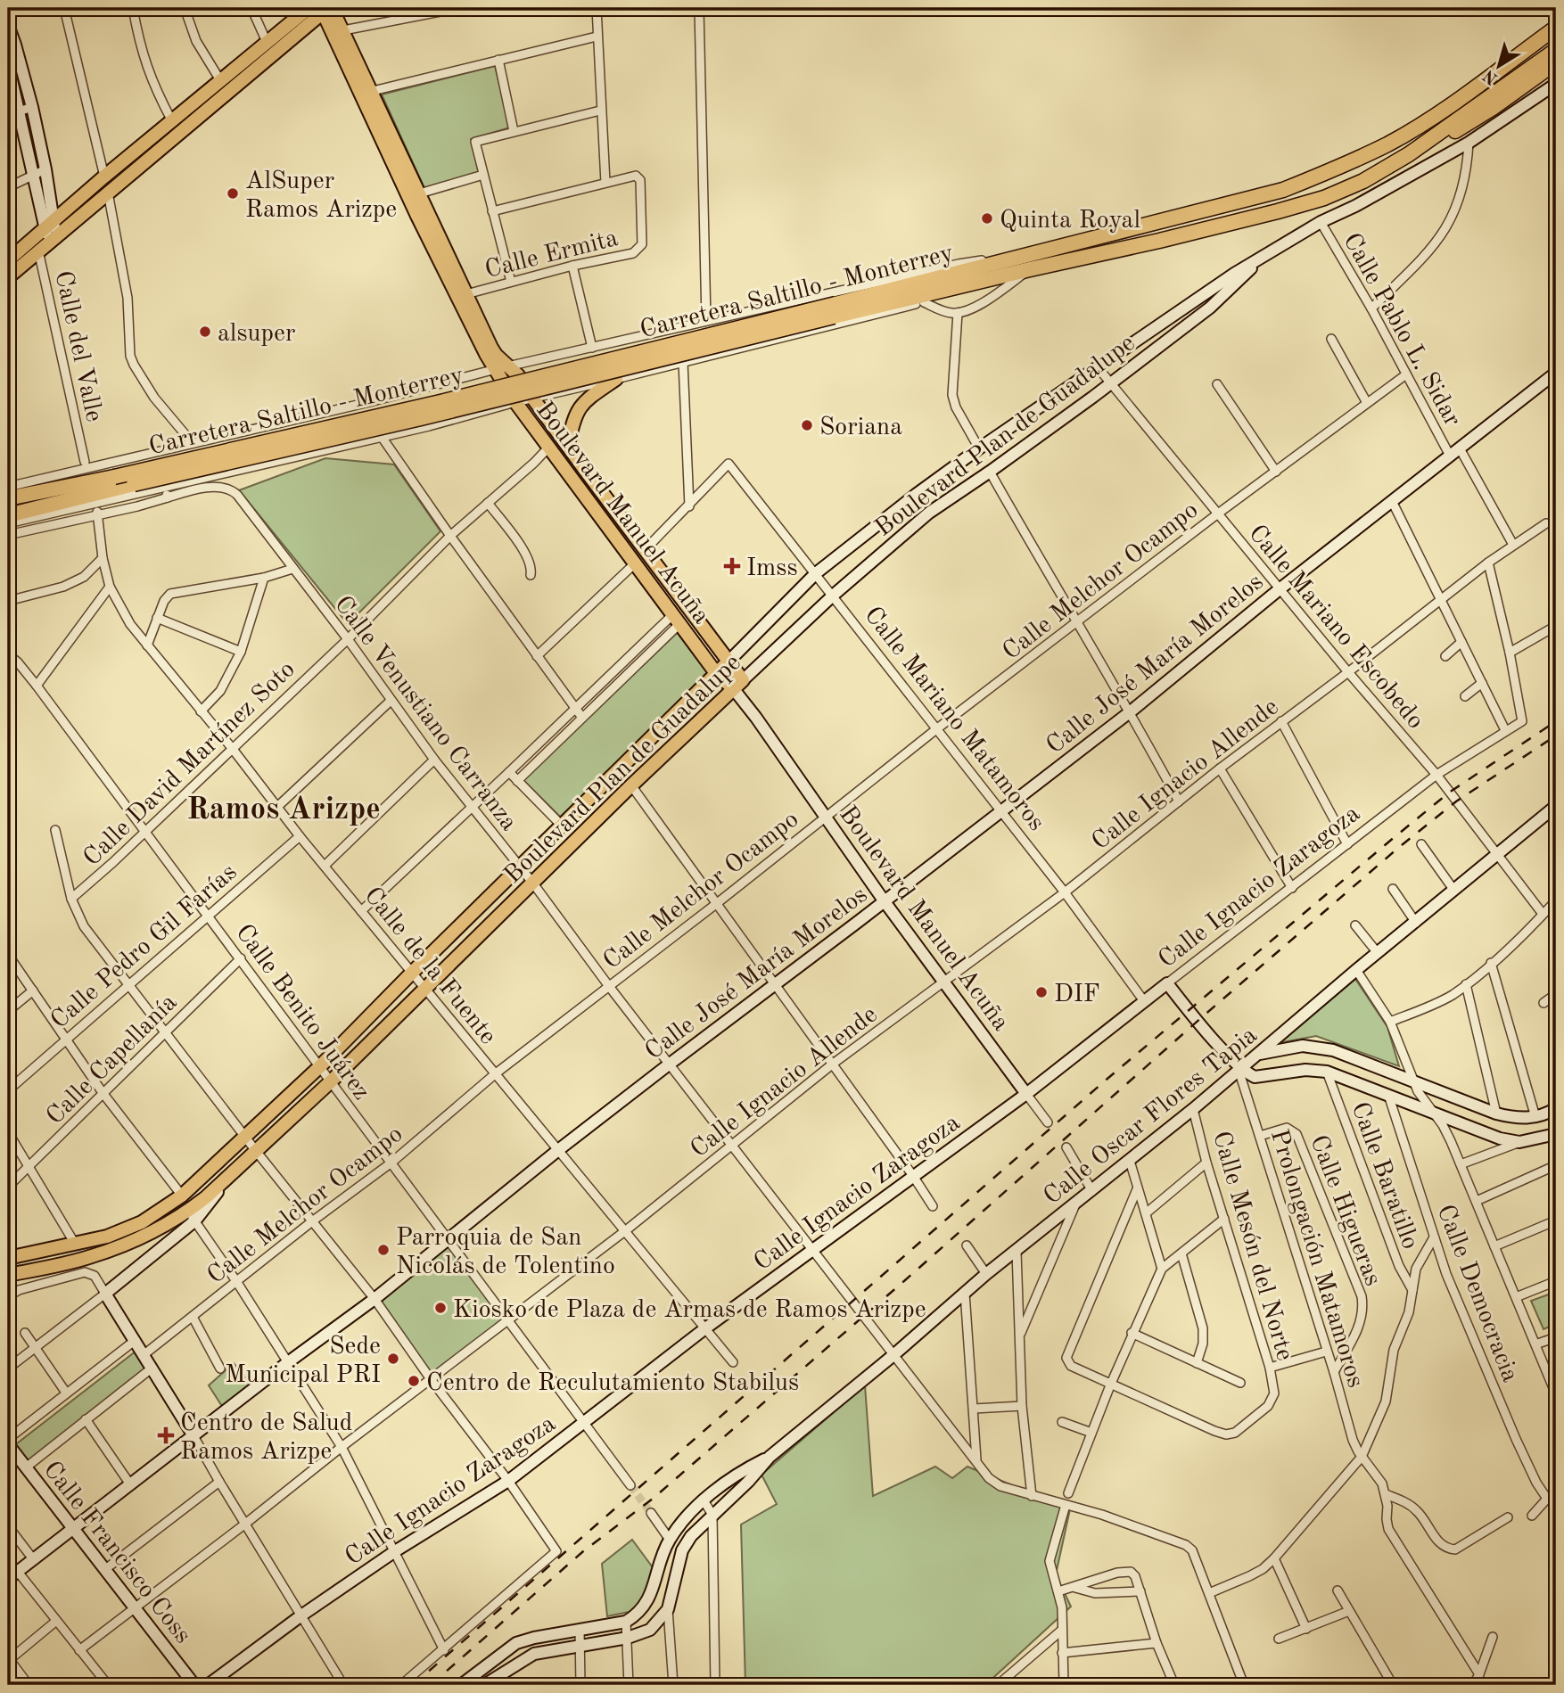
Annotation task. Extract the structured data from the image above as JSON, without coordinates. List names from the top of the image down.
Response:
{
  "streets": {
    "highway": ["Carretera Saltillo - Monterrey"],
    "main road": ["Boulevard Plan de Guadalupe", "Boulevard Manuel Acuña"],
    "street": [
      "Calle Ermita",
      "Calle Pablo L. Sidar",
      "Calle del Valle",
      "Calle Melchor Ocampo",
      "Calle Mariano Escobedo",
      "Calle José María Morelos",
      "Calle Venustiano Carranza",
      "Calle Mariano Matamoros",
      "Calle David Martínez Soto",
      "Calle Ignacio Allende",
      "Calle Ignacio Zaragoza",
      "Calle Pedro Gil Farías",
      "Calle de la Fuente",
      "Calle Benito Juárez",
      "Calle Capellanía",
      "Calle Oscar Flores Tapia",
      "Calle Baratillo",
      "Calle Higueras",
      "Calle Mesón del Norte",
      "Prolongación Matamoros",
      "Calle Democracia",
      "Calle Francisco Coss"
    ]
  },
  "crossings": [
    ["Calle Ermita", "Boulevard Manuel Acuña"],
    ["Calle Pablo L. Sidar", "Boulevard Plan de Guadalupe"],
    ["Calle Pablo L. Sidar", "Calle Melchor Ocampo"],
    ["Calle Pablo L. Sidar", "Calle José María Morelos"],
    ["Calle Pablo L. Sidar", "Calle Ignacio Allende"],
    ["Boulevard Plan de Guadalupe", "Boulevard Manuel Acuña"],
    ["Boulevard Plan de Guadalupe", "Calle Mariano Escobedo"],
    ["Boulevard Plan de Guadalupe", "Calle Venustiano Carranza"],
    ["Boulevard Plan de Guadalupe", "Calle Mariano Matamoros"],
    ["Boulevard Plan de Guadalupe", "Calle de la Fuente"],
    ["Boulevard Plan de Guadalupe", "Calle Benito Juárez"],
    ["Boulevard Manuel Acuña", "Calle Melchor Ocampo"],
    ["Boulevard Manuel Acuña", "Calle José María Morelos"],
    ["Boulevard Manuel Acuña", "Calle David Martínez Soto"],
    ["Boulevard Manuel Acuña", "Calle Ignacio Allende"],
    ["Boulevard Manuel Acuña", "Calle Ignacio Zaragoza"],
    ["Calle Melchor Ocampo", "Calle Mariano Escobedo"],
    ["Calle Melchor Ocampo", "Calle Venustiano Carranza"],
    ["Calle Melchor Ocampo", "Calle Mariano Matamoros"],
    ["Calle Melchor Ocampo", "Calle de la Fuente"],
    ["Calle Melchor Ocampo", "Calle Benito Juárez"],
    ["Calle Mariano Escobedo", "Calle José María Morelos"],
    ["Calle Mariano Escobedo", "Calle Ignacio Allende"],
    ["Calle Mariano Escobedo", "Calle Ignacio Zaragoza"],
    ["Calle Mariano Escobedo", "Calle Oscar Flores Tapia"],
    ["Calle José María Morelos", "Calle Venustiano Carranza"],
    ["Calle José María Morelos", "Calle Mariano Matamoros"],
    ["Calle José María Morelos", "Calle de la Fuente"],
    ["Calle José María Morelos", "Calle Benito Juárez"],
    ["Calle José María Morelos", "Calle Francisco Coss"],
    ["Calle Venustiano Carranza", "Calle David Martínez Soto"],
    ["Calle Venustiano Carranza", "Calle Ignacio Allende"],
    ["Calle Venustiano Carranza", "Calle Ignacio Zaragoza"],
    ["Calle Venustiano Carranza", "Calle de la Fuente"],
    ["Calle Venustiano Carranza", "Calle Oscar Flores Tapia"],
    ["Calle Mariano Matamoros", "Calle Ignacio Allende"],
    ["Calle Mariano Matamoros", "Calle Ignacio Zaragoza"],
    ["Calle David Martínez Soto", "Calle de la Fuente"],
    ["Calle David Martínez Soto", "Calle Benito Juárez"],
    ["Calle Ignacio Allende", "Calle de la Fuente"],
    ["Calle Ignacio Allende", "Calle Benito Juárez"],
    ["Calle Ignacio Allende", "Calle Francisco Coss"],
    ["Calle Ignacio Zaragoza", "Calle de la Fuente"],
    ["Calle Ignacio Zaragoza", "Calle Benito Juárez"],
    ["Calle Pedro Gil Farías", "Calle de la Fuente"],
    ["Calle Pedro Gil Farías", "Calle Benito Juárez"],
    ["Calle Benito Juárez", "Calle Capellanía"],
    ["Calle Oscar Flores Tapia", "Calle Mesón del Norte"],
    ["Calle Oscar Flores Tapia", "Prolongación Matamoros"],
    ["Calle Higueras", "Prolongación Matamoros"]
  ],
  "districts": ["Ramos Arizpe"],
  "places": {
    "other": [
      "AlSuper Ramos Arizpe",
      "Quinta Royal",
      "alsuper",
      "Soriana",
      "DIF",
      "Parroquia de San Nicolás de Tolentino",
      "Kiosko de Plaza de Armas de Ramos Arizpe",
      "Sede Municipal PRI",
      "Centro de Reculutamiento Stabilus"
    ],
    "health": ["Imss", "Centro de Salud Ramos Arizpe"]
  },
  "north": "bottom left"
}
